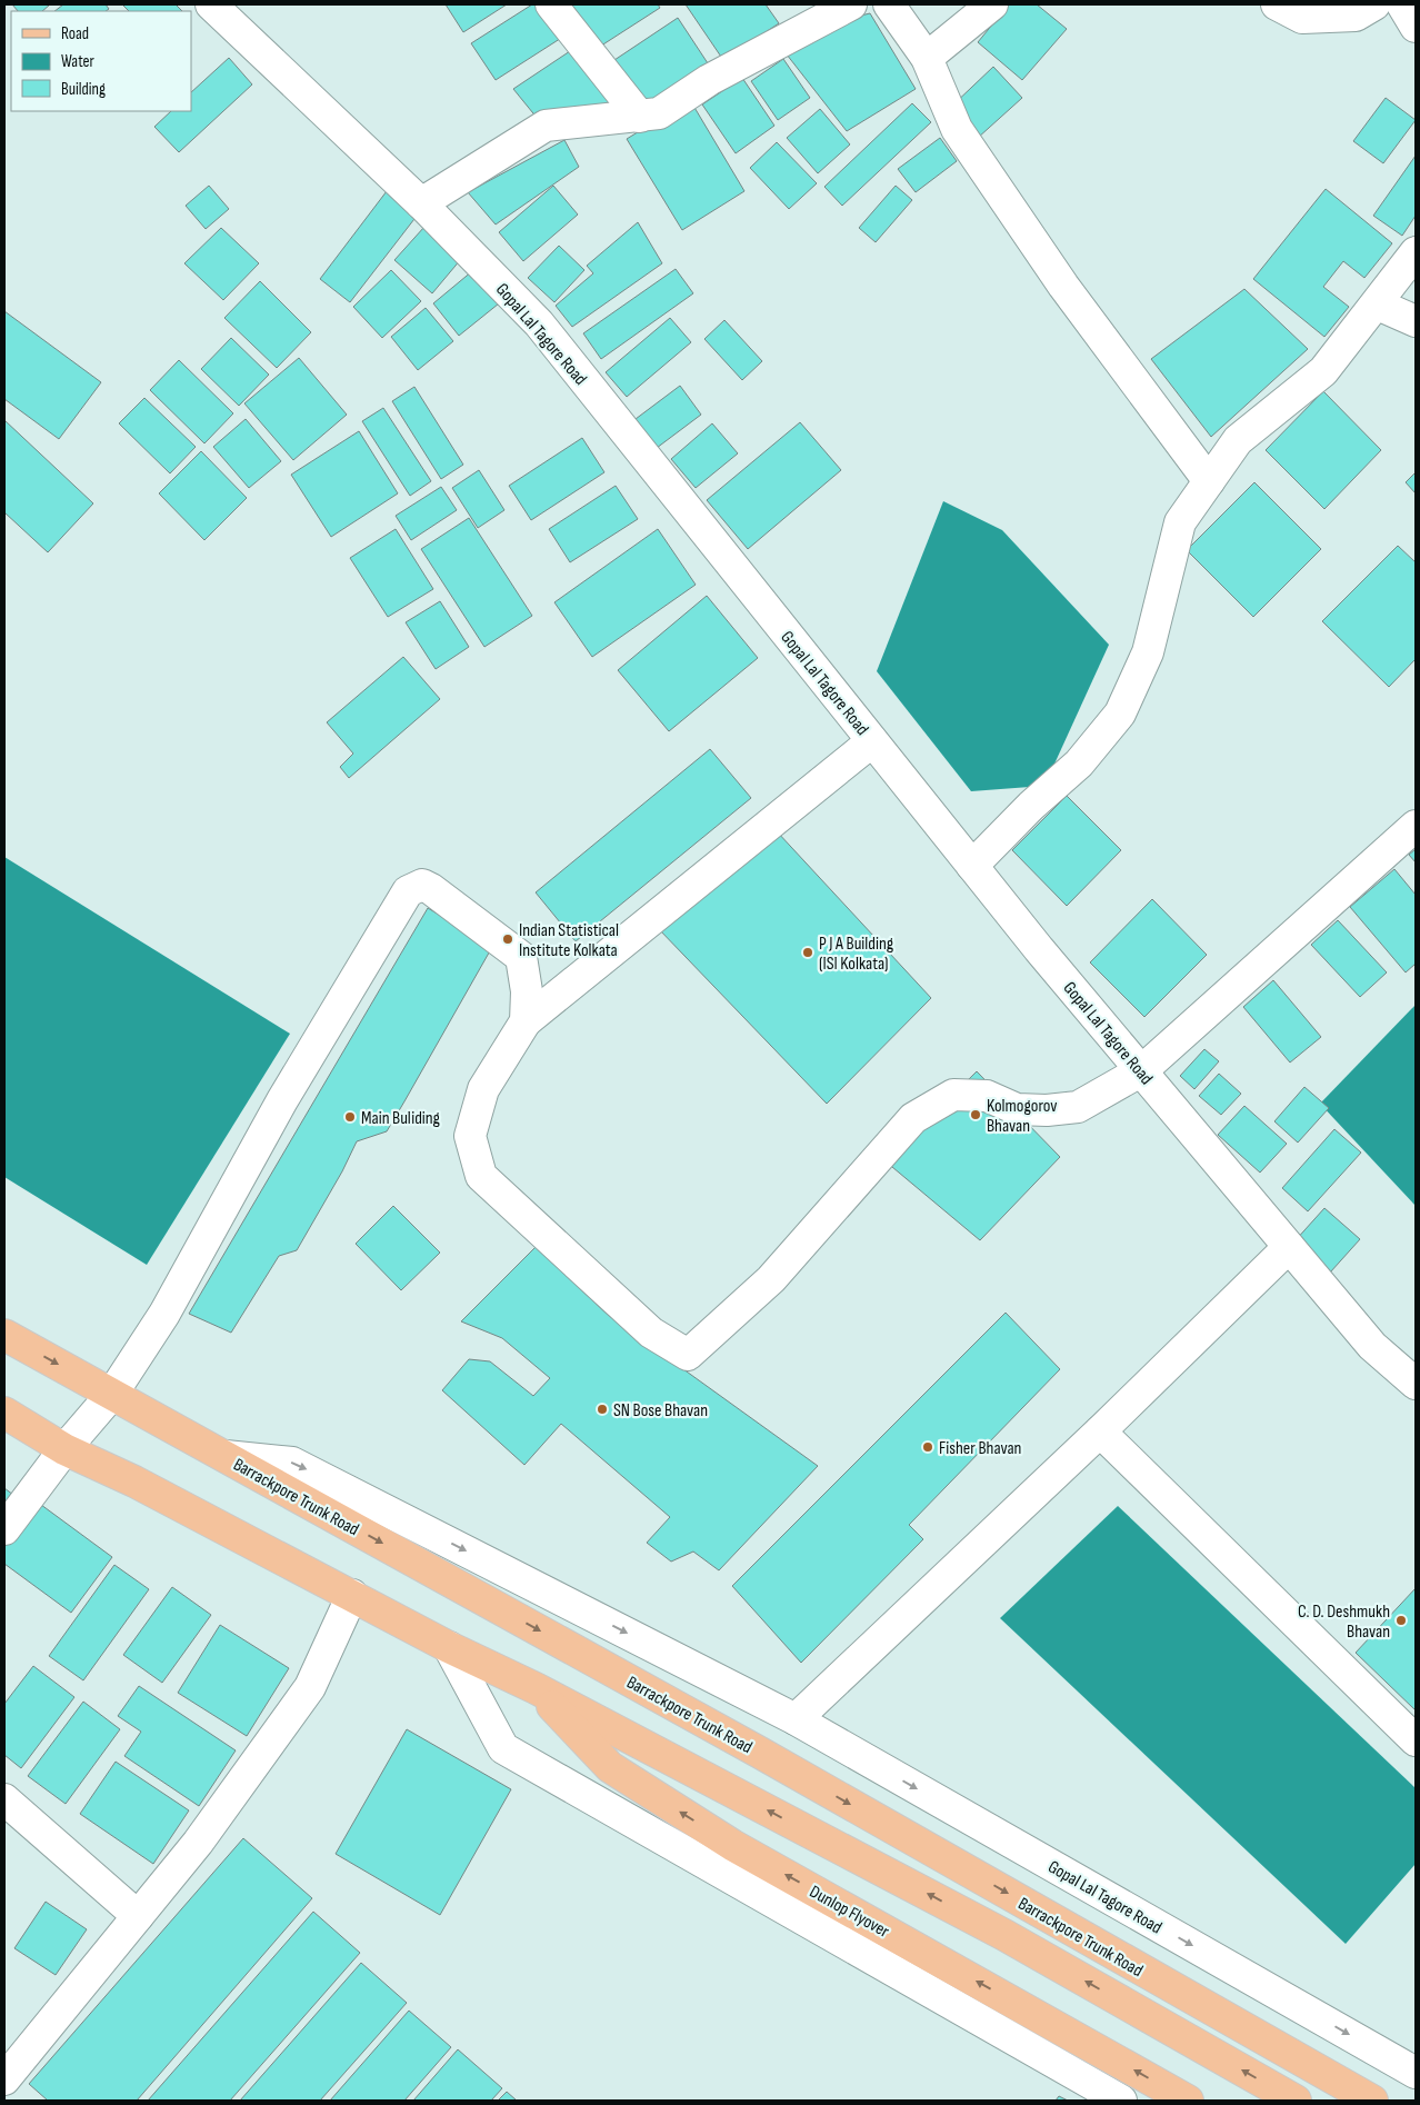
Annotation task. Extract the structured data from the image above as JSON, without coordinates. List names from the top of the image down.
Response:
{
  "streets": {
    "main road": ["Barrackpore Trunk Road", "Dunlop Flyover"],
    "street": ["Gopal Lal Tagore Road"]
  },
  "crossings": [
    ["Gopal Lal Tagore Road", "Barrackpore Trunk Road"],
    ["Barrackpore Trunk Road", "Dunlop Flyover"]
  ],
  "one_way": ["Dunlop Flyover"],
  "places": [
    "Indian Statistical Institute Kolkata",
    "P J A Building (ISI Kolkata)",
    "Kolmogorov Bhavan",
    "Main Buliding",
    "SN Bose Bhavan",
    "Fisher Bhavan",
    "C. D. Deshmukh Bhavan"
  ],
  "legend": ["Road", "Water", "Building"]
}
